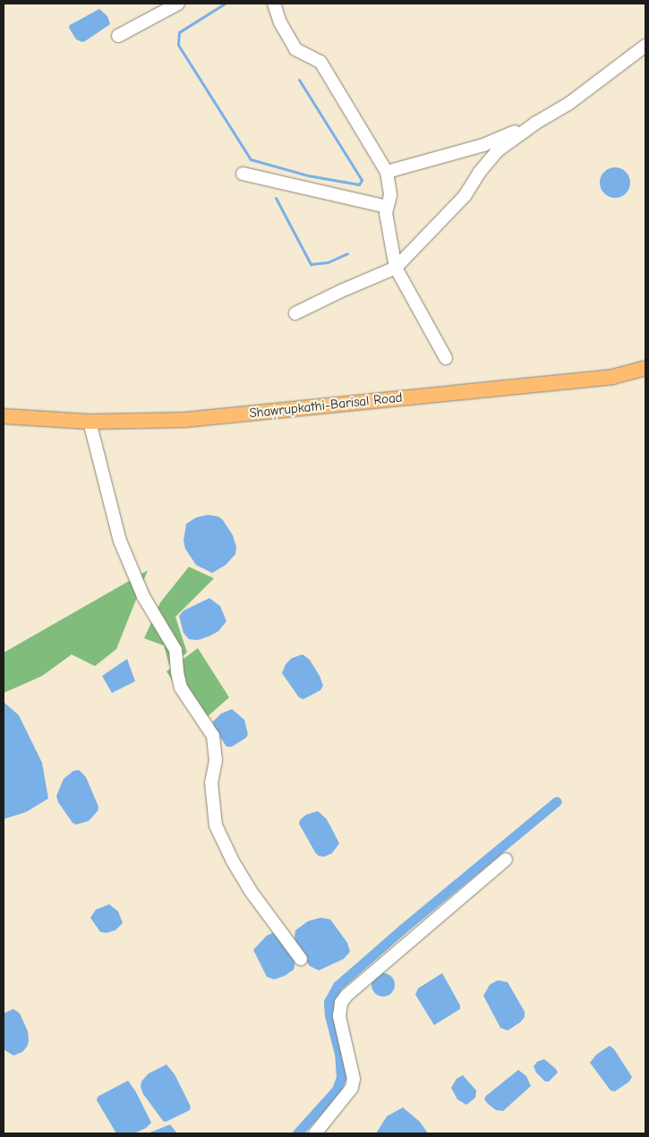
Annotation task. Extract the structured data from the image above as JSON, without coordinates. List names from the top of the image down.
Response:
{
  "streets": {
    "main road": ["Shawrupkathi-Barisal Road"]
  }
}
